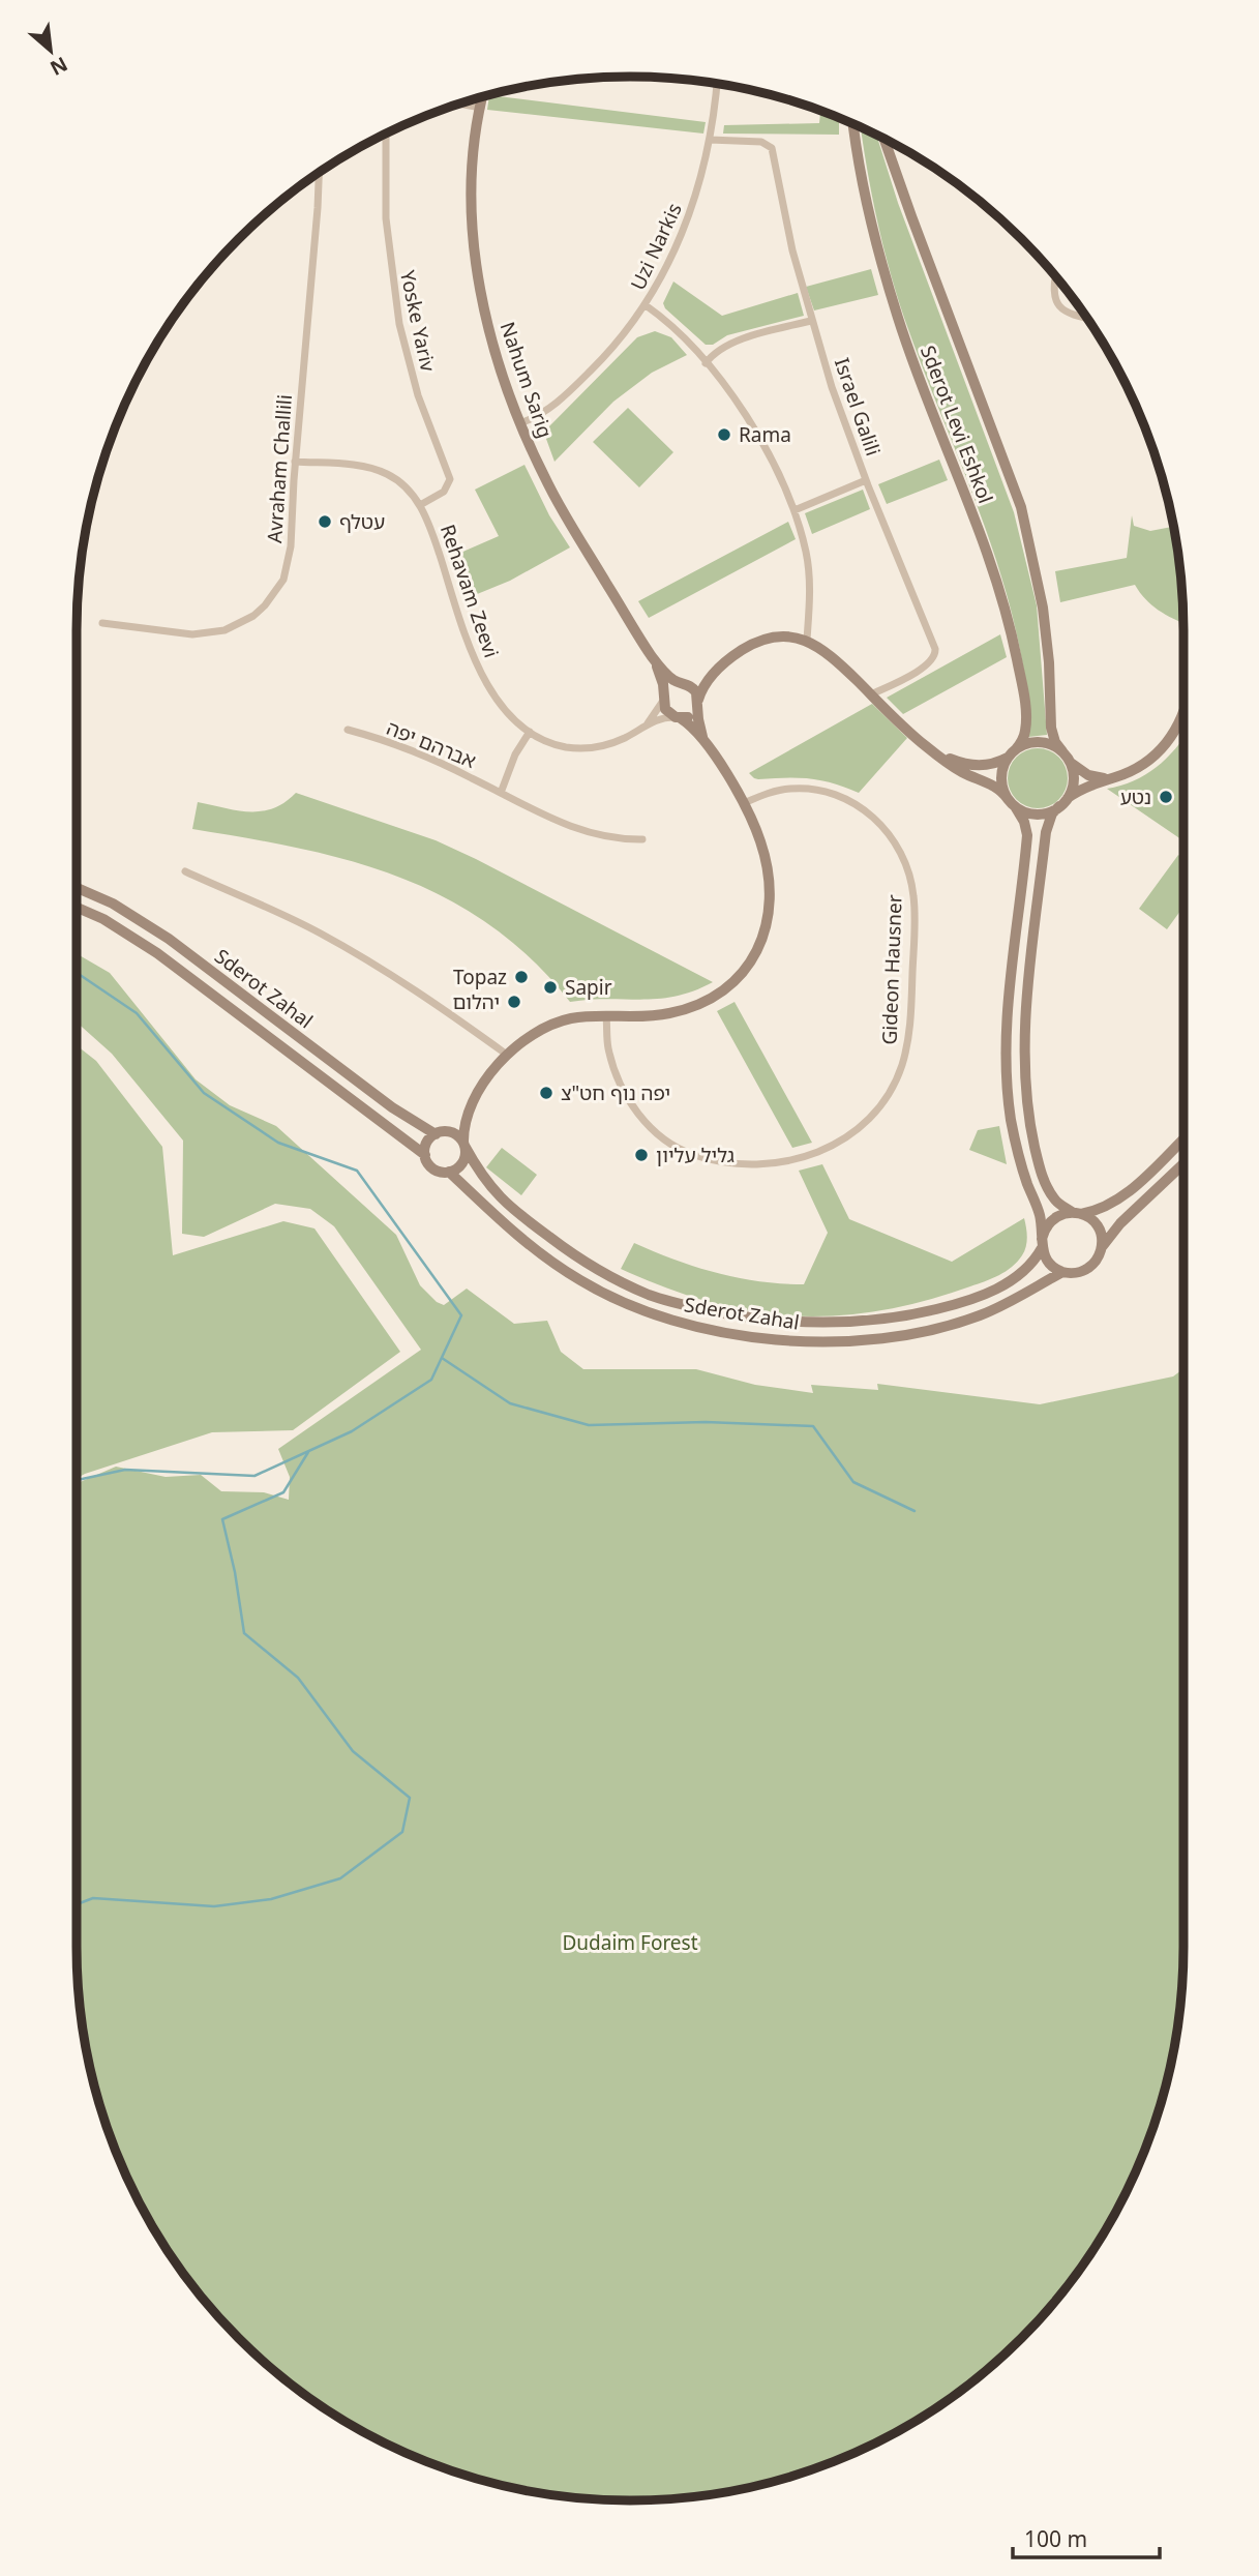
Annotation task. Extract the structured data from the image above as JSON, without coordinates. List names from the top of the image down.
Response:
{
  "streets": {
    "street": [
      "Uzi Narkis",
      "Yoske Yariv",
      "Nahum Sarig",
      "Israel Galili",
      "Sderot Levi Eshkol",
      "Avraham Challili",
      "Rehavam Zeevi",
      "אברהם יפה",
      "Gideon Hausner",
      "Sderot Zahal"
    ]
  },
  "crossings": [
    ["Uzi Narkis", "Nahum Sarig"],
    ["Uzi Narkis", "Israel Galili"],
    ["Yoske Yariv", "Rehavam Zeevi"],
    ["Nahum Sarig", "Rehavam Zeevi"],
    ["Avraham Challili", "Rehavam Zeevi"]
  ],
  "parks": ["Dudaim Forest"],
  "places": [
    "Rama",
    "עטלף",
    "נטע",
    "Topaz",
    "Sapir",
    "יהלום",
    "יפה נוף חט\"צ",
    "גליל עליון"
  ],
  "scale_bar": "100 m",
  "north": "bottom right"
}
